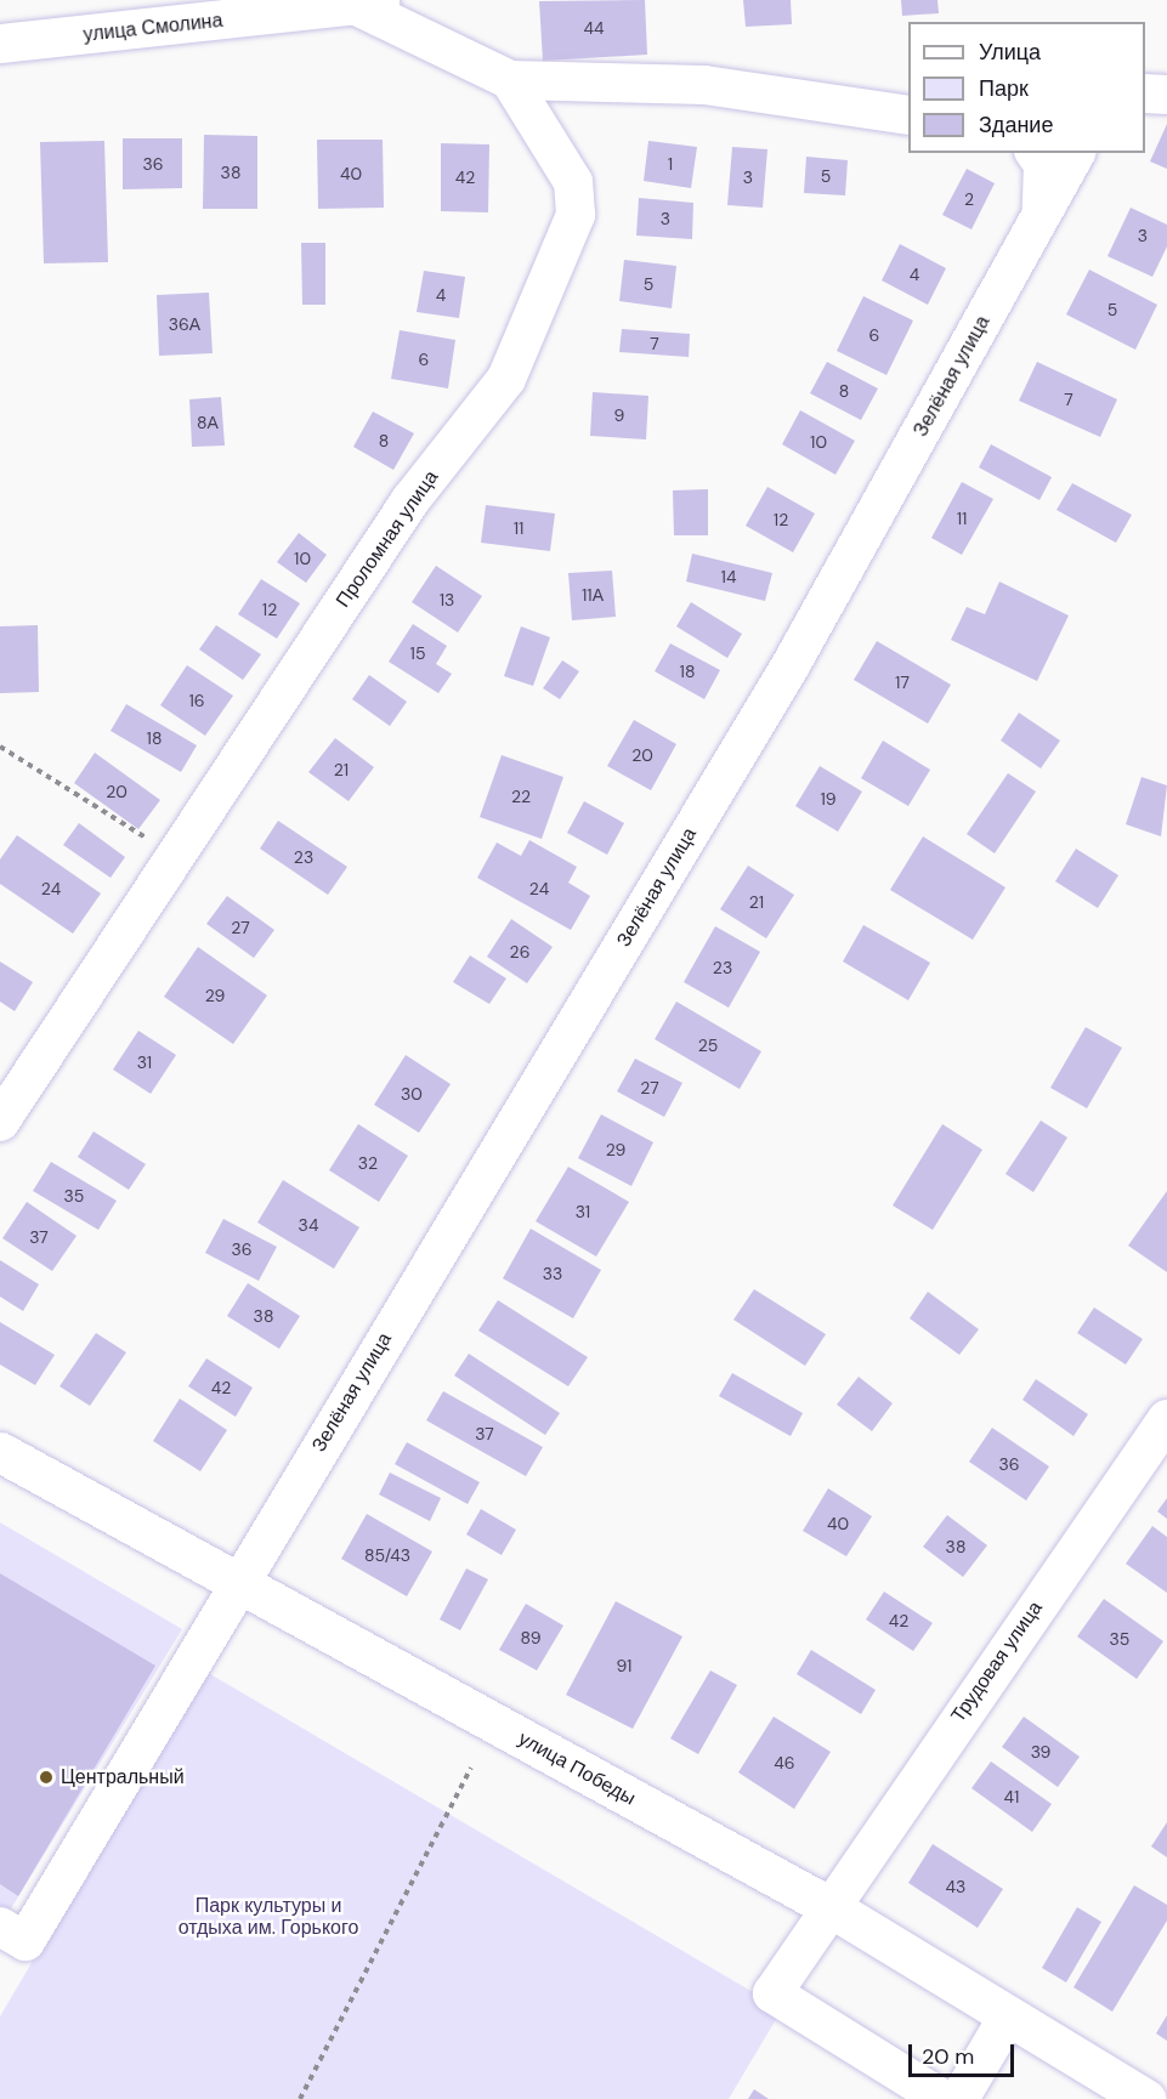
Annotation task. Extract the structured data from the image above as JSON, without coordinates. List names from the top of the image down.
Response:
{
  "streets": {
    "main road": ["улица Победы"],
    "street": [
      "улица Смолина",
      "Зелёная улица",
      "Проломная улица",
      "Трудовая улица"
    ]
  },
  "crossings": [
    ["Зелёная улица", "улица Победы"],
    ["Трудовая улица", "улица Победы"]
  ],
  "parks": ["Парк культуры и отдыха им. Горького"],
  "places": ["Центральный"],
  "house_numbers": [
    "44",
    "36",
    "1",
    "38",
    "40",
    "5",
    "42",
    "3",
    "2",
    "3",
    "3",
    "4",
    "5",
    "4",
    "5",
    "36А",
    "6",
    "7",
    "6",
    "8",
    "7",
    "9",
    "8А",
    "8",
    "10",
    "11",
    "12",
    "11",
    "10",
    "14",
    "11А",
    "13",
    "12",
    "15",
    "18",
    "17",
    "16",
    "18",
    "20",
    "21",
    "20",
    "22",
    "19",
    "23",
    "24",
    "24",
    "21",
    "27",
    "26",
    "23",
    "29",
    "25",
    "31",
    "27",
    "30",
    "29",
    "32",
    "35",
    "31",
    "34",
    "37",
    "36",
    "33",
    "38",
    "42",
    "37",
    "36",
    "40",
    "38",
    "85/43",
    "42",
    "89",
    "35",
    "91",
    "39",
    "46",
    "41",
    "43"
  ],
  "legend": ["Улица", "Парк", "Здание"],
  "scale_bar": "20 m"
}
